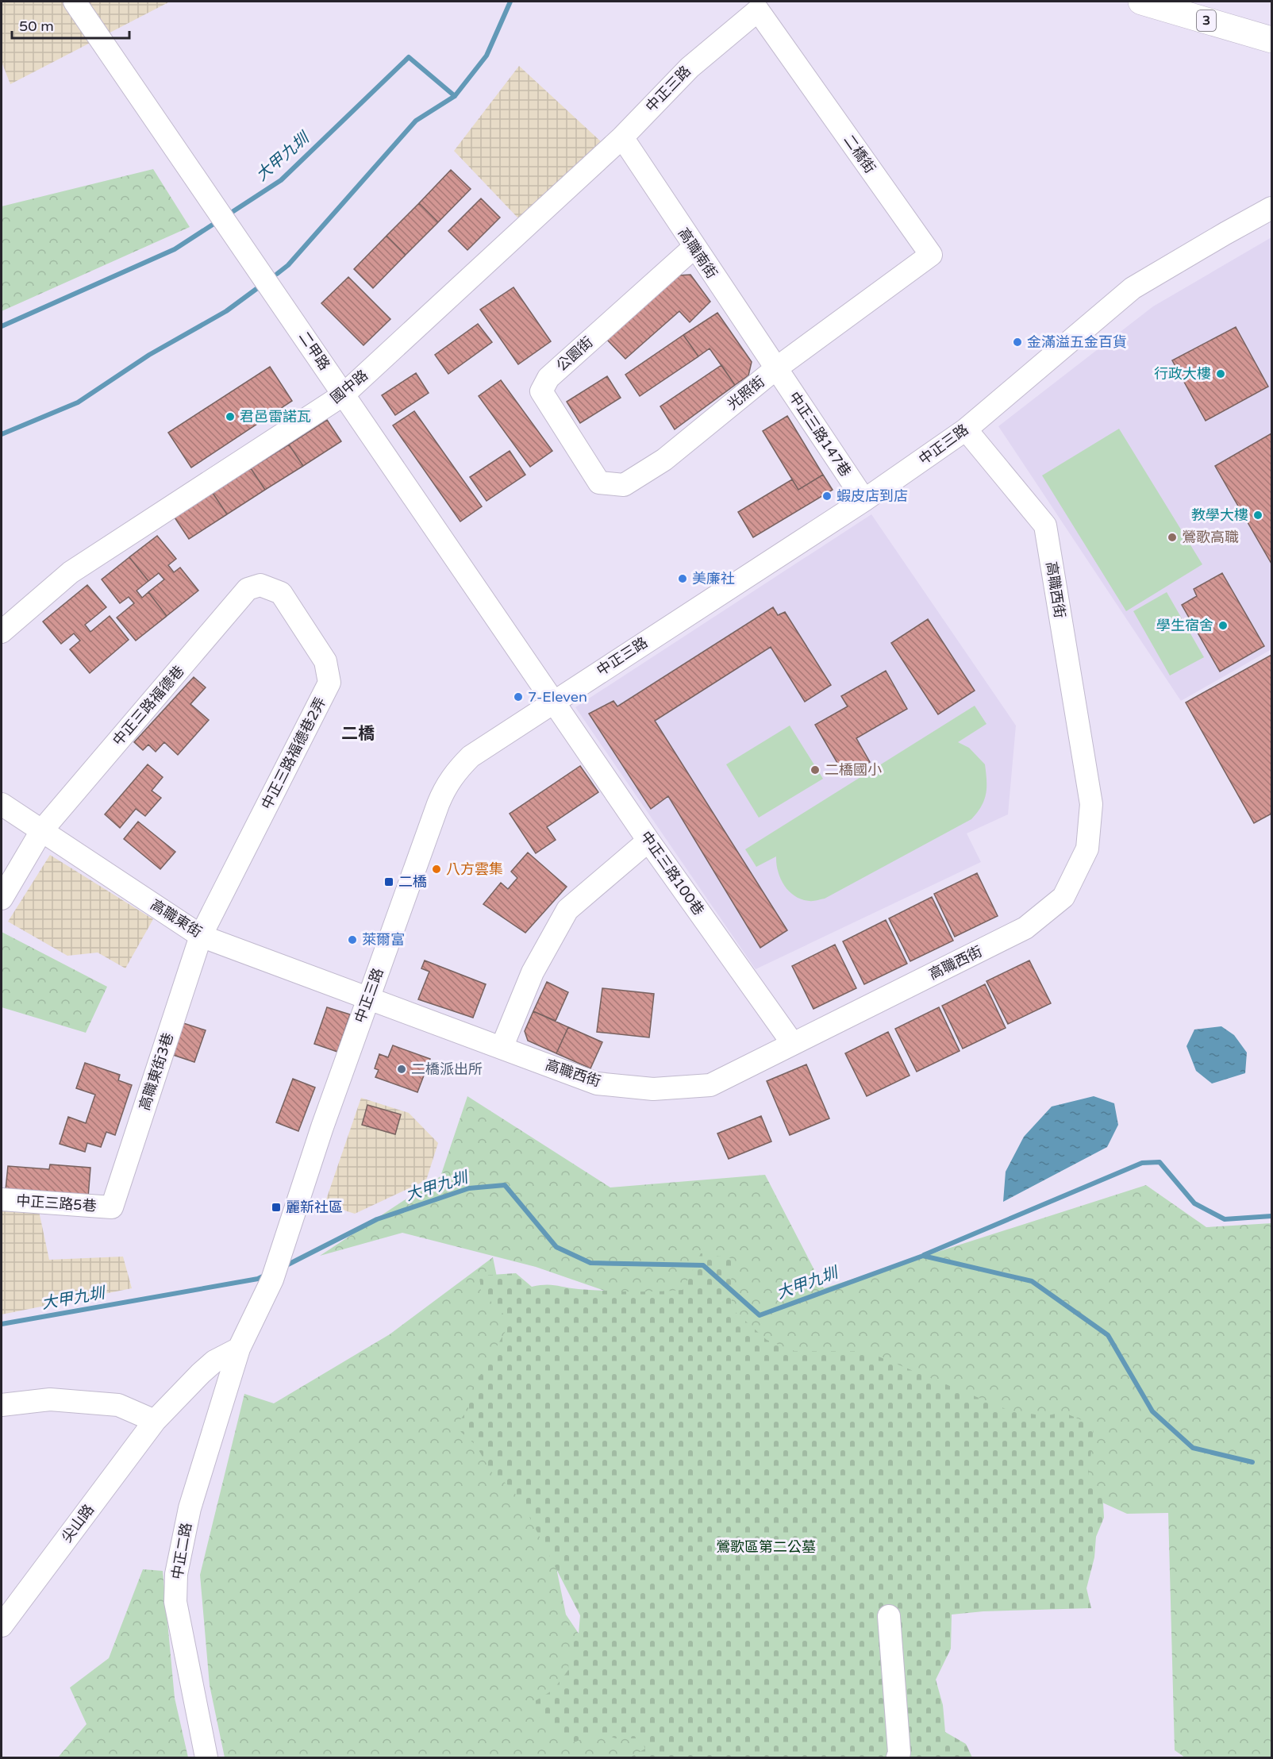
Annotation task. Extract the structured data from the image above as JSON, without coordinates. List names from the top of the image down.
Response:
{
  "streets": {
    "highway": ["3"],
    "street": [
      "中正三路",
      "二橋街",
      "高職南街",
      "二甲路",
      "公園街",
      "國中路",
      "光照街",
      "中正三路147巷",
      "高職西街",
      "中正三路福德巷",
      "中正三路福德巷2弄",
      "中正三路100巷",
      "高職東街",
      "高職東街3巷",
      "中正三路5巷",
      "尖山路",
      "中正二路"
    ]
  },
  "crossings": [
    ["中正三路", "二橋街"],
    ["中正三路", "高職南街"],
    ["中正三路", "二甲路"],
    ["中正三路", "國中路"],
    ["中正三路", "中正三路147巷"],
    ["中正三路", "高職西街"],
    ["中正三路", "中正三路100巷"],
    ["中正三路", "高職東街"],
    ["中正三路", "尖山路"],
    ["中正三路", "中正二路"],
    ["二橋街", "光照街"],
    ["高職南街", "公園街"],
    ["高職南街", "國中路"],
    ["高職南街", "光照街"],
    ["高職南街", "中正三路147巷"],
    ["二甲路", "國中路"],
    ["二甲路", "中正三路100巷"],
    ["公園街", "光照街"],
    ["光照街", "中正三路147巷"],
    ["高職西街", "中正三路100巷"],
    ["高職西街", "高職東街"],
    ["中正三路福德巷", "中正三路福德巷2弄"],
    ["中正三路福德巷", "高職東街"],
    ["中正三路福德巷2弄", "高職東街"],
    ["中正三路福德巷2弄", "高職東街3巷"],
    ["高職東街", "高職東街3巷"],
    ["高職東街3巷", "中正三路5巷"],
    ["尖山路", "中正二路"]
  ],
  "districts": ["二橋"],
  "water": ["大甲九圳"],
  "parks": ["鶯歌區第二公墓"],
  "places": {
    "other": [
      "金滿溢五金百貨",
      "行政大樓",
      "君邑雷諾瓦",
      "蝦皮店到店",
      "教學大樓",
      "鶯歌高職",
      "美廉社",
      "學生宿舍",
      "7-Eleven",
      "二橋國小",
      "八方雲集",
      "萊爾富",
      "二橋派出所"
    ],
    "transit": ["二橋", "麗新社區"]
  },
  "scale_bar": "50 m"
}
